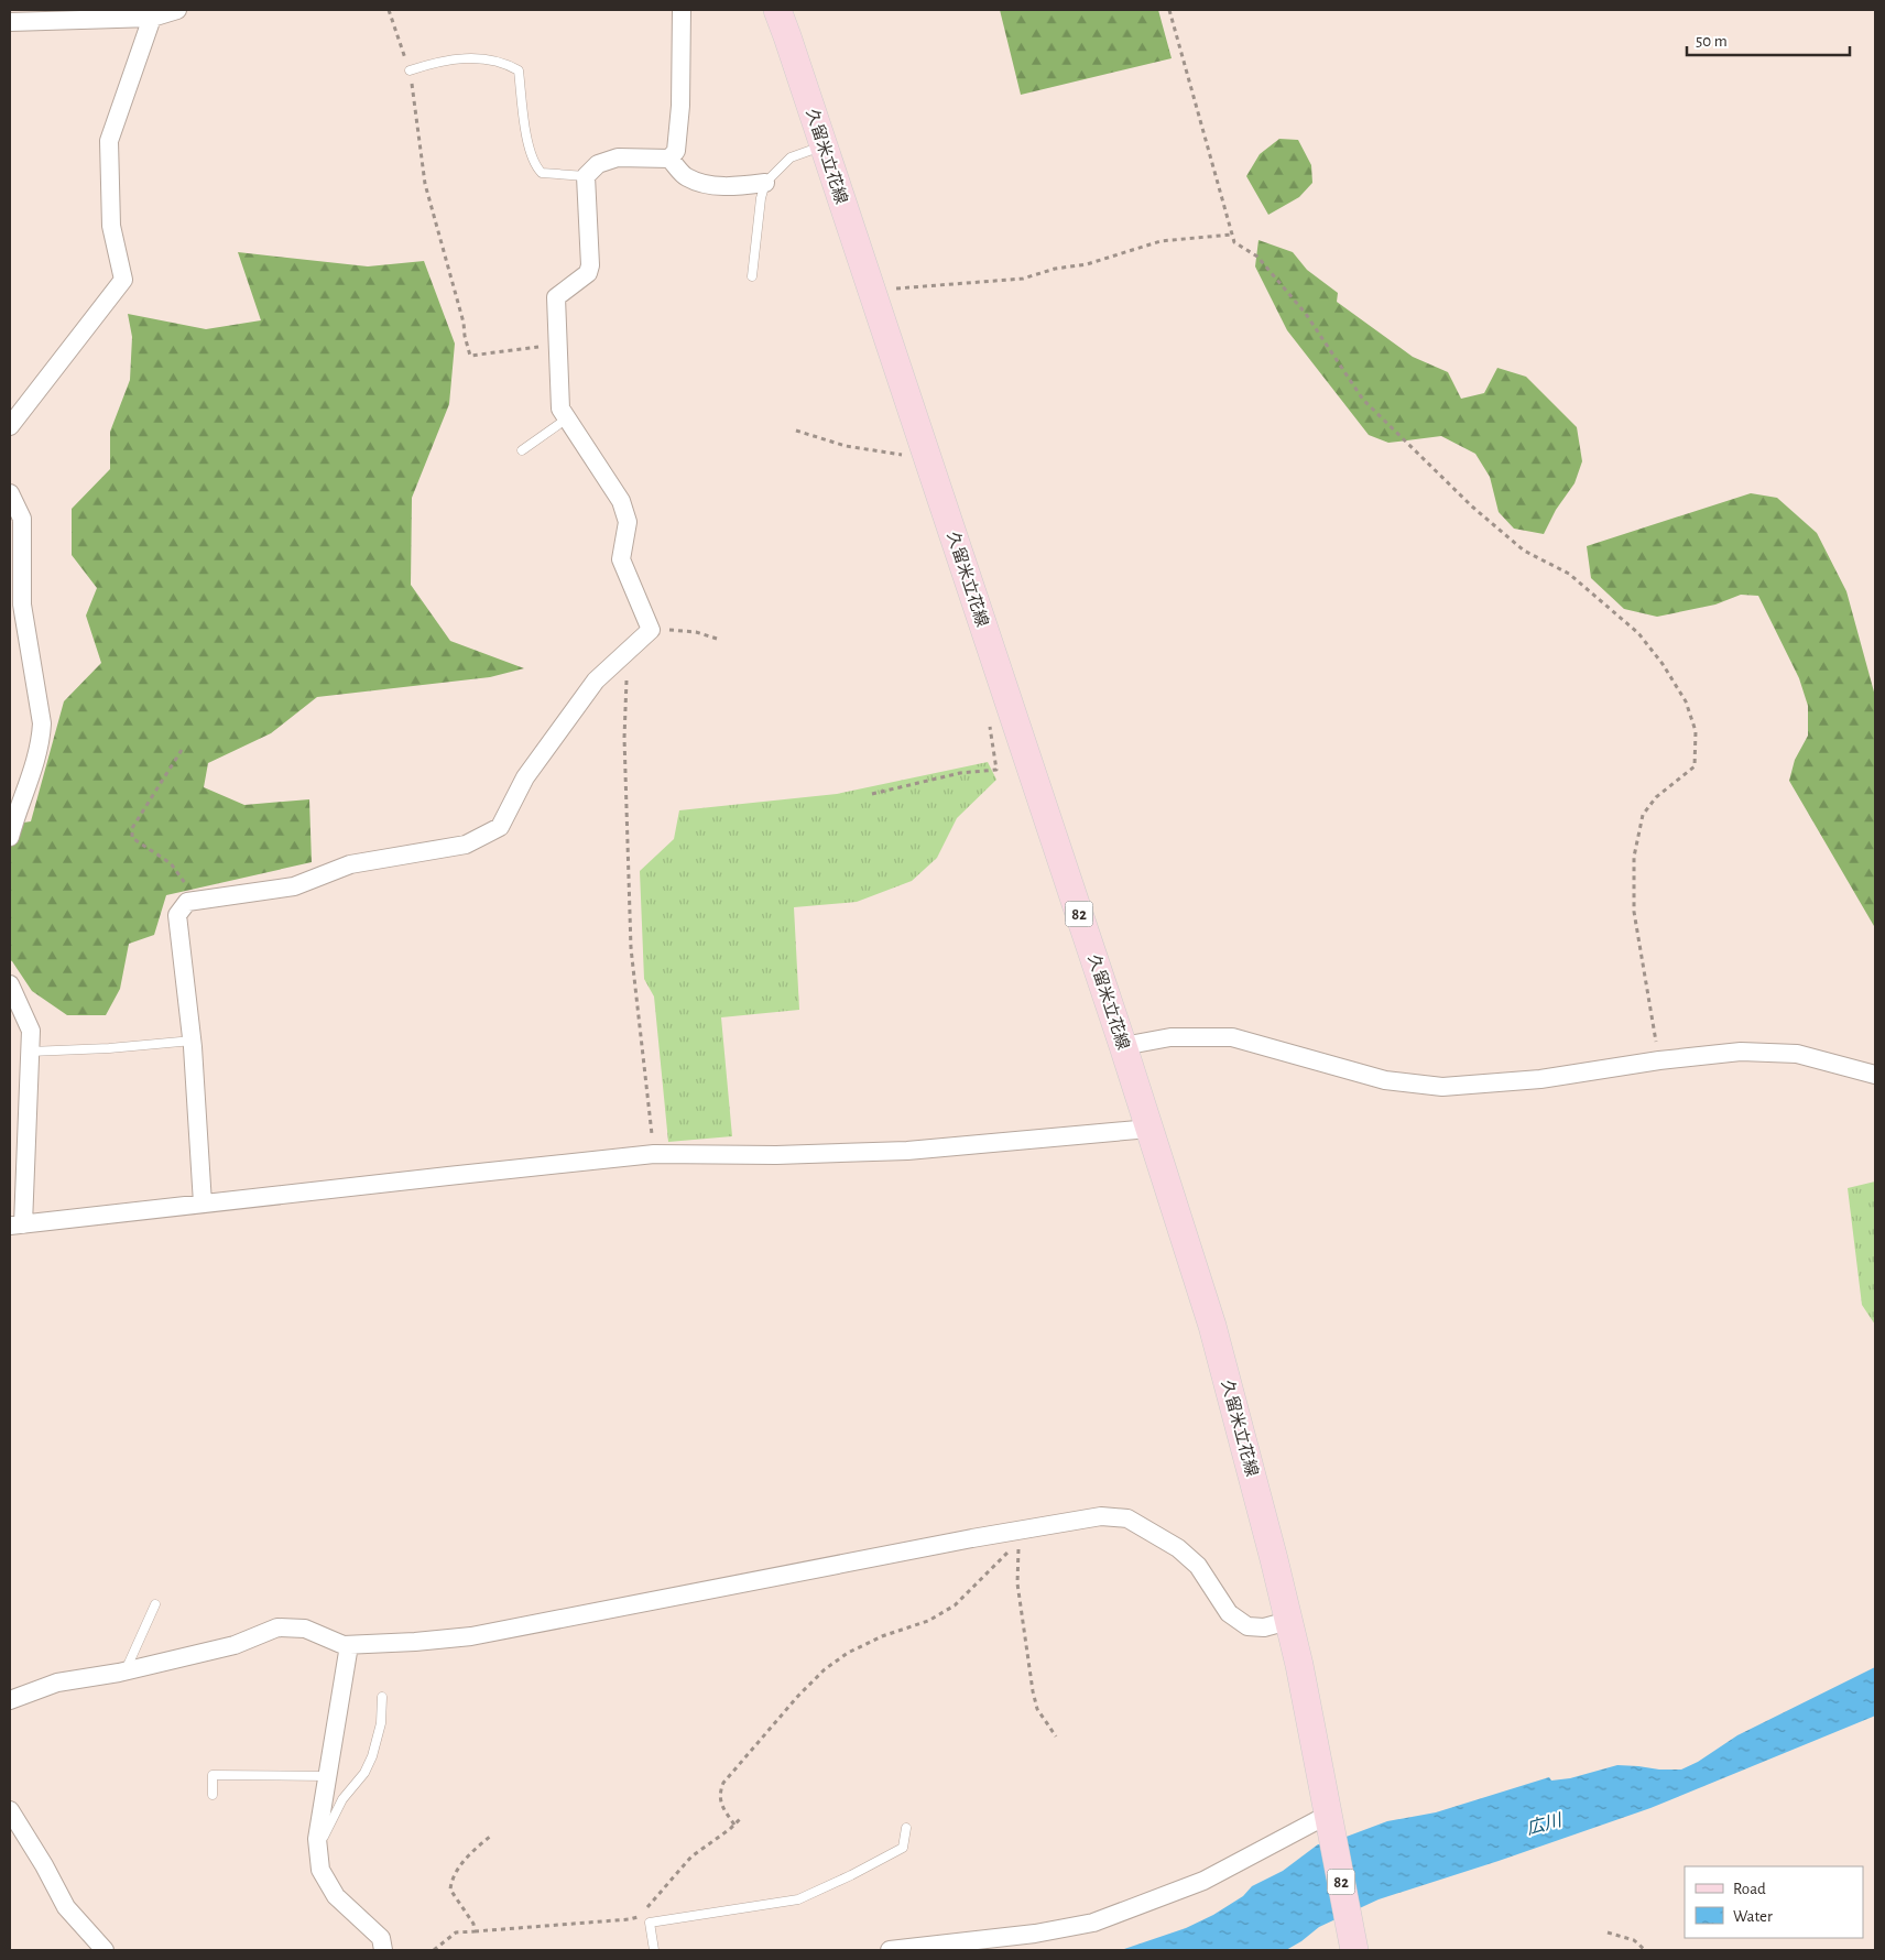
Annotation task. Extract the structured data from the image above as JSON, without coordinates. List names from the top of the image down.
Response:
{
  "streets": {
    "main road": ["久留米立花線", "82"]
  },
  "water": ["広川"],
  "legend": ["Road", "Water"],
  "scale_bar": "50 m"
}
